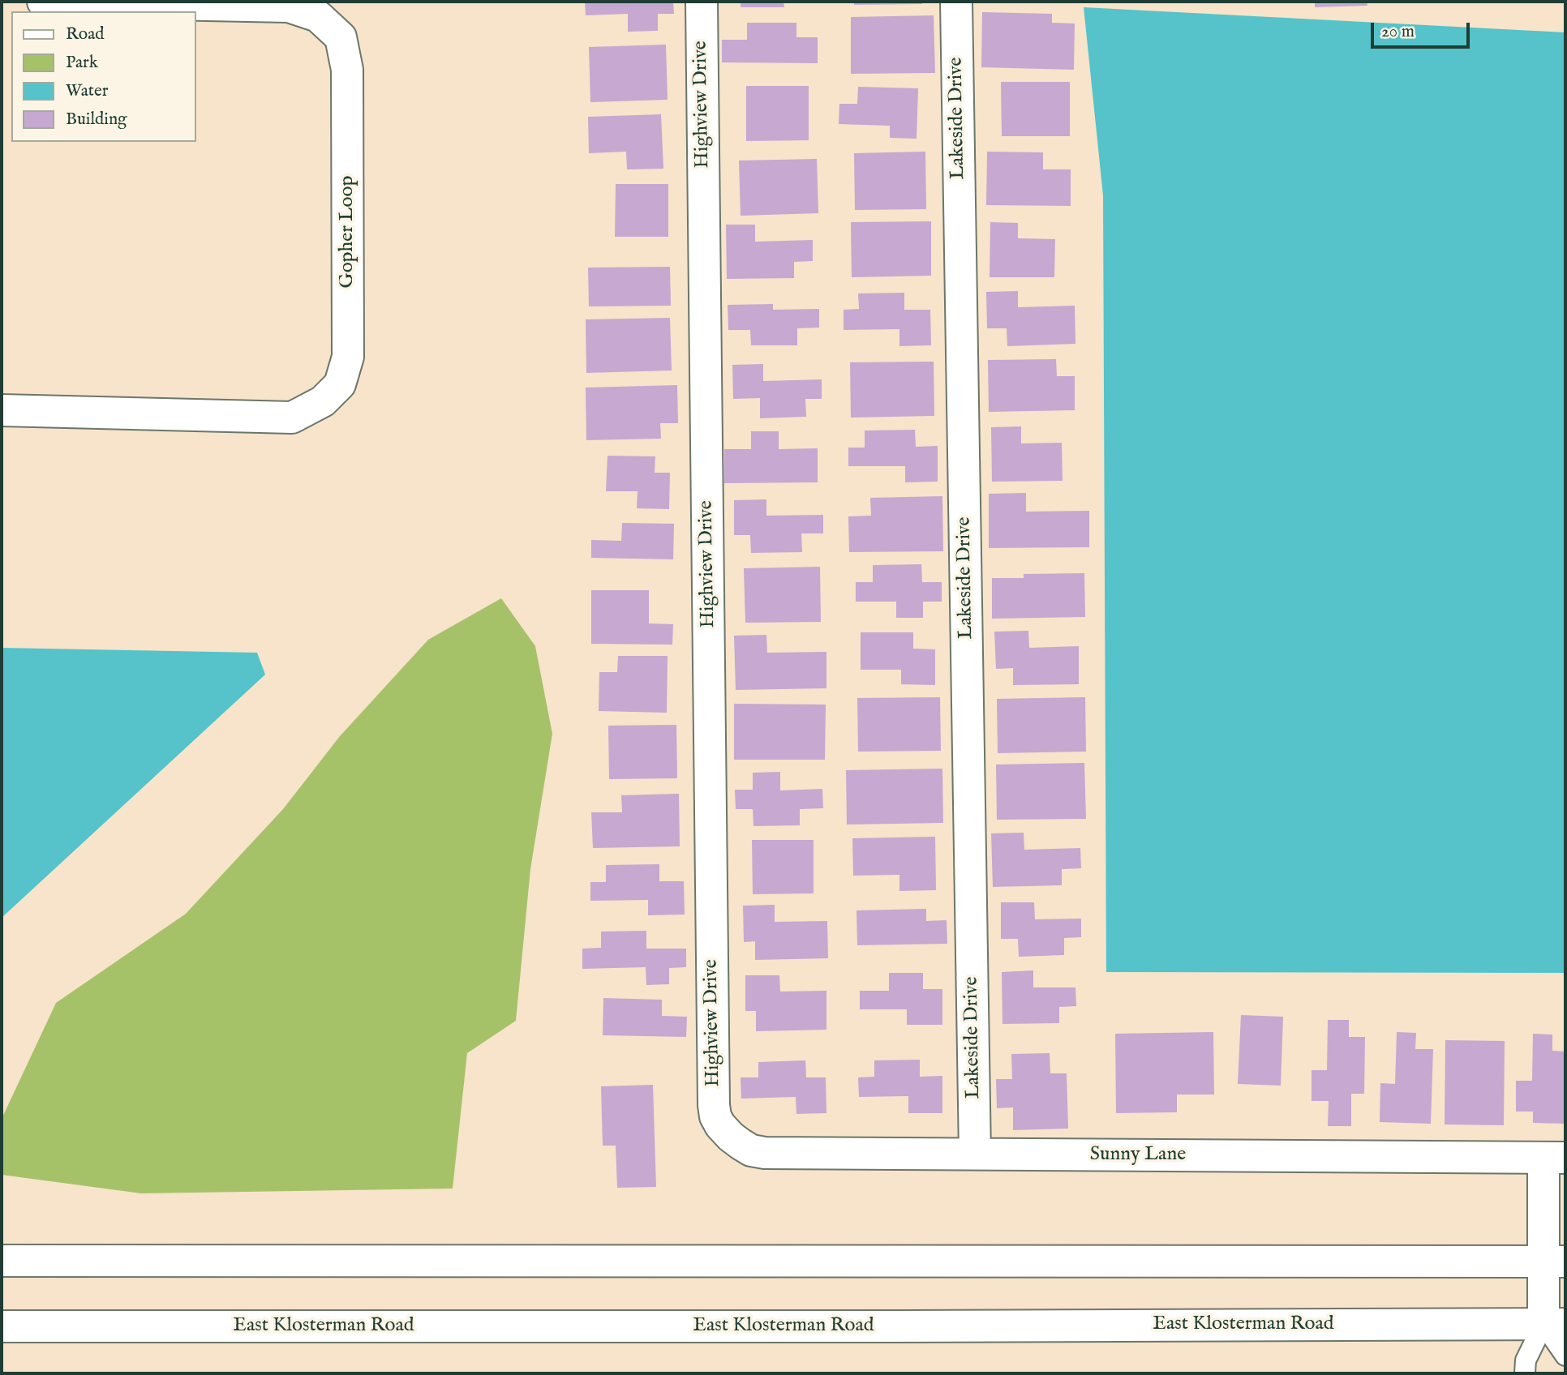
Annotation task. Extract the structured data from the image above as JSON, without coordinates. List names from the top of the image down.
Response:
{
  "streets": {
    "street": [
      "Highview Drive",
      "Lakeside Drive",
      "Gopher Loop",
      "Sunny Lane",
      "East Klosterman Road"
    ]
  },
  "crossings": [
    ["Highview Drive", "Sunny Lane"],
    ["Lakeside Drive", "Sunny Lane"]
  ],
  "legend": [
    "Road",
    "Park",
    "Water",
    "Building"
  ],
  "scale_bar": "20 m"
}
